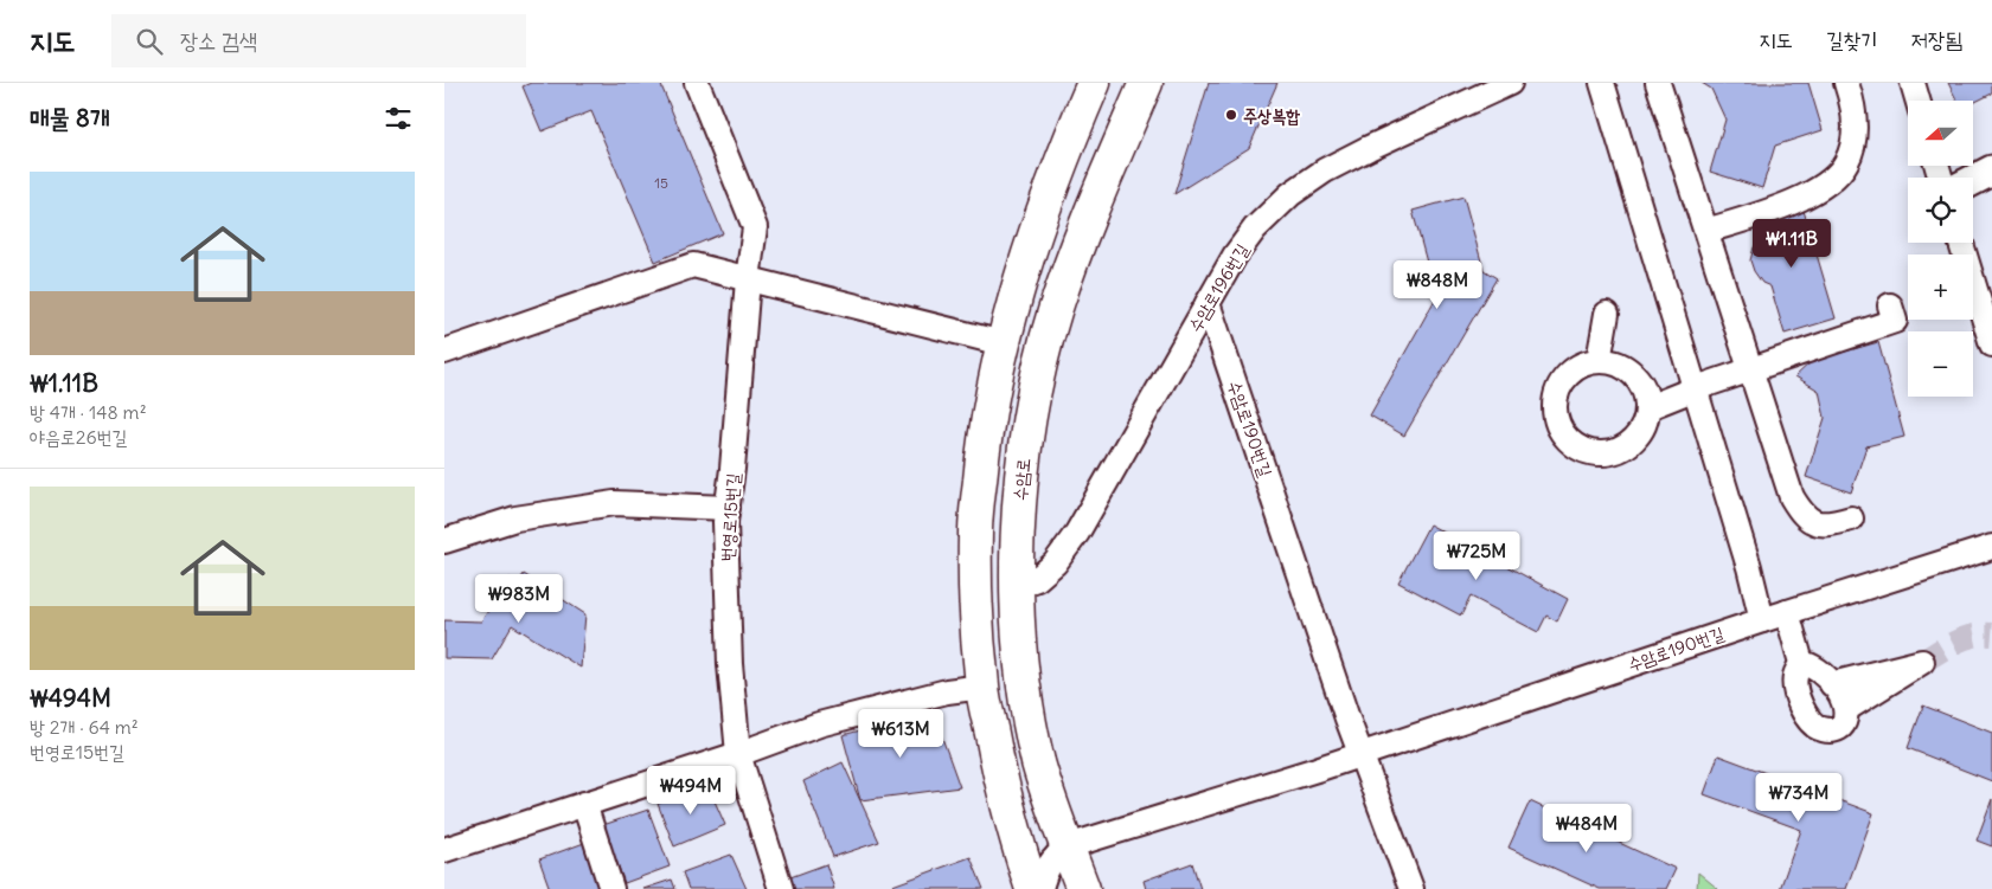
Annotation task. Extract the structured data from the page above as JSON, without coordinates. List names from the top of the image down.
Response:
{
  "streets": {
    "main road": ["수암로"],
    "street": ["수암로196번길", "수암로190번길", "번영로15번길"]
  },
  "crossings": [
    ["수암로196번길", "수암로190번길"],
    ["수암로196번길", "수암로"],
    ["수암로190번길", "수암로"]
  ],
  "places": ["주상복합"],
  "house_numbers": ["15"],
  "north": "left",
  "page": {
    "header": "지도",
    "search": "장소 검색",
    "nav": ["지도", "길찾기", "저장됨"],
    "heading": "매물 8개",
    "map_buttons": ["+", "−"],
    "list": [
      {
        "name": "₩1.11B",
        "note": "방 4개 · 148 m² · 야음로26번길"
      },
      {
        "name": "₩494M",
        "note": "방 2개 · 64 m² · 번영로15번길"
      }
    ],
    "price": [
      "₩1.11B",
      "₩848M",
      "₩725M",
      "₩983M",
      "₩613M",
      "₩494M",
      "₩734M",
      "₩484M"
    ]
  }
}
